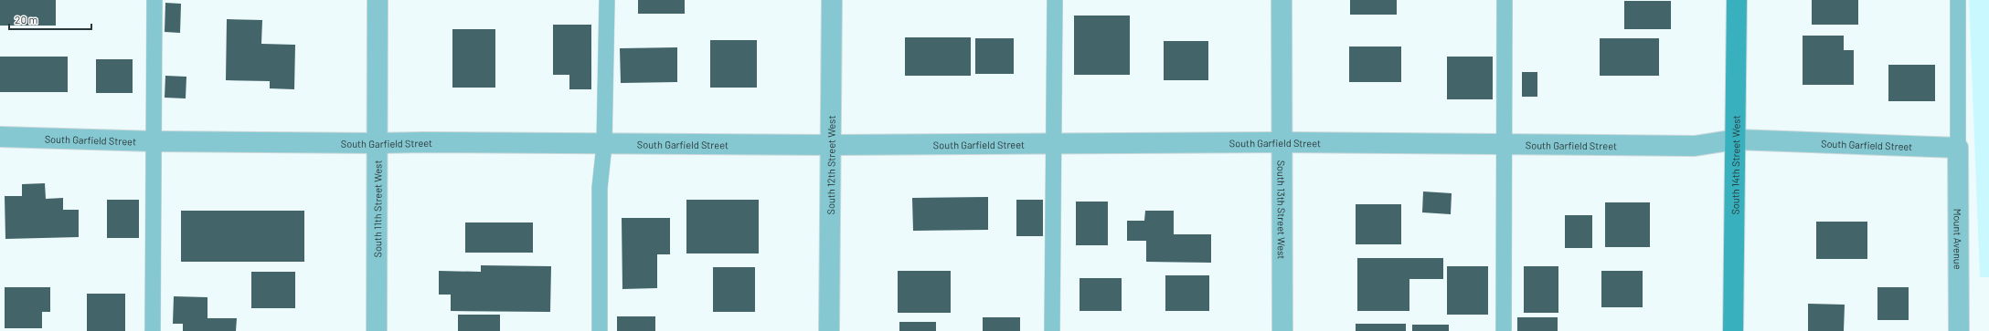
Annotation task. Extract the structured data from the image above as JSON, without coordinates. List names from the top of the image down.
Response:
{
  "streets": {
    "main road": ["South 14th Street West"],
    "street": [
      "South Garfield Street",
      "South 12th Street West",
      "South 11th Street West",
      "South 13th Street West",
      "Mount Avenue"
    ]
  },
  "crossings": [
    ["South Garfield Street", "South 14th Street West"],
    ["South Garfield Street", "South 12th Street West"],
    ["South Garfield Street", "South 11th Street West"],
    ["South Garfield Street", "South 13th Street West"],
    ["South Garfield Street", "Mount Avenue"]
  ],
  "scale_bar": "20 m"
}
